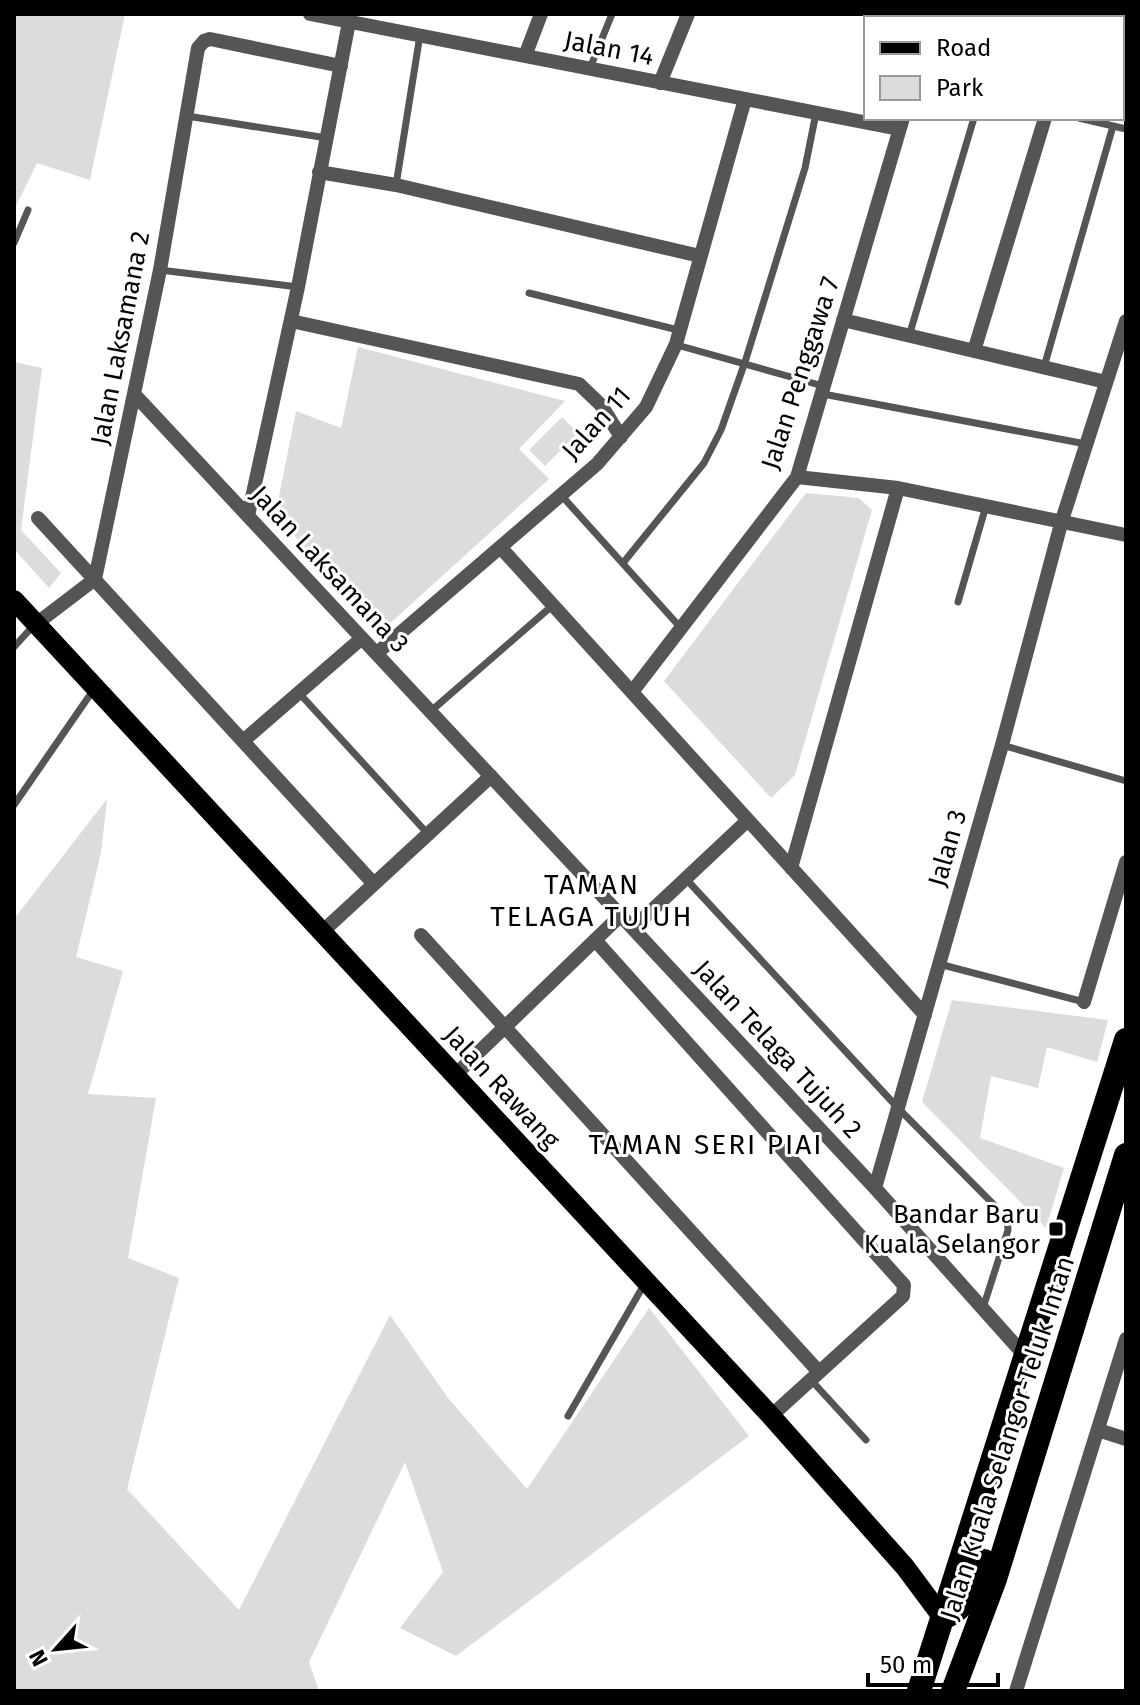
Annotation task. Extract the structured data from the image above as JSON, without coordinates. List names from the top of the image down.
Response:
{
  "streets": {
    "highway": ["Jalan Kuala Selangor-Teluk Intan"],
    "main road": ["Jalan Rawang"],
    "street": [
      "Jalan 14",
      "Jalan Laksamana 2",
      "Jalan Penggawa 7",
      "Jalan 11",
      "Jalan Laksamana 3",
      "Jalan 3",
      "Jalan Telaga Tujuh 2"
    ]
  },
  "crossings": [
    ["Jalan 14", "Jalan Penggawa 7"],
    ["Jalan 14", "Jalan 11"],
    ["Jalan Laksamana 2", "Jalan Laksamana 3"],
    ["Jalan 11", "Jalan Laksamana 3"],
    ["Jalan Laksamana 3", "Jalan Telaga Tujuh 2"],
    ["Jalan 3", "Jalan Telaga Tujuh 2"],
    ["Jalan Telaga Tujuh 2", "Jalan Kuala Selangor-Teluk Intan"],
    ["Jalan Rawang", "Jalan Kuala Selangor-Teluk Intan"]
  ],
  "districts": ["TAMAN TELAGA TUJUH", "TAMAN SERI PIAI"],
  "places": {
    "transit": ["Bandar Baru Kuala Selangor"]
  },
  "legend": ["Road", "Park"],
  "scale_bar": "50 m",
  "north": "bottom left"
}
